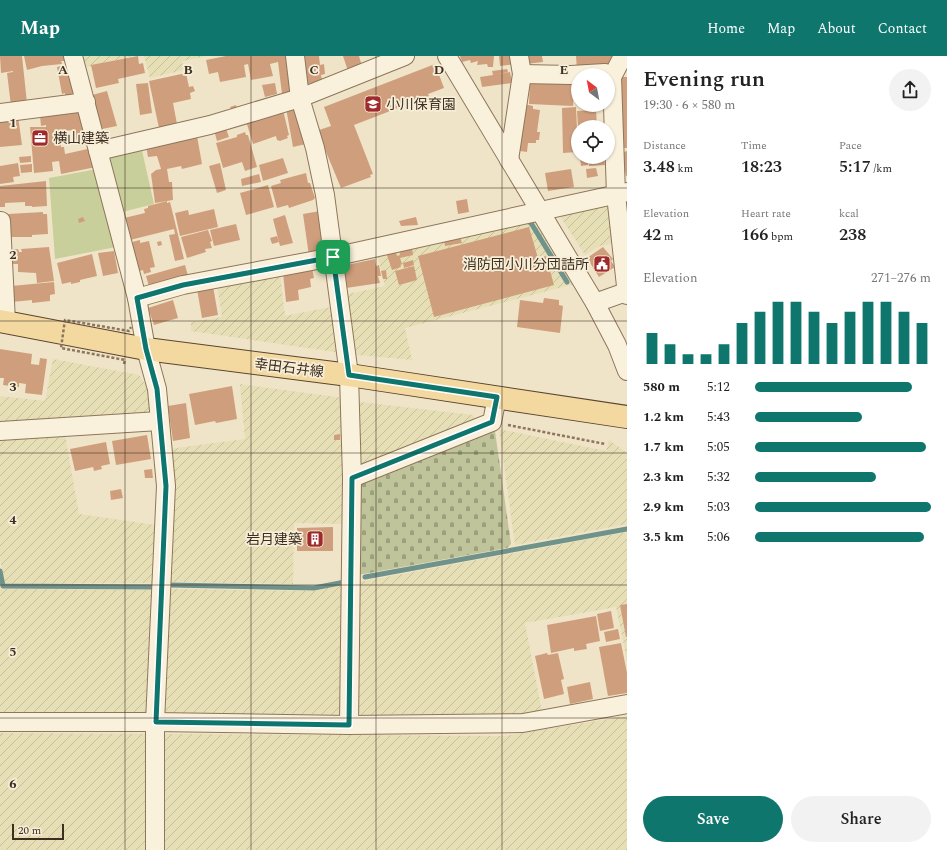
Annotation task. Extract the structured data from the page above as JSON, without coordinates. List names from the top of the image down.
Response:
{
  "streets": {
    "main road": ["幸田石井線"]
  },
  "places": {
    "school or university": ["小川保育園"],
    "office": ["横山建築"],
    "public building": ["消防団小川分団詰所"],
    "building": ["岩月建築"]
  },
  "scale_bar": "20 m",
  "north": "top left",
  "page": {
    "header": "Map",
    "nav": [
      "Home",
      "Map",
      "About",
      "Contact"
    ],
    "heading": ["Evening run", "19:30 · 6 × 580 m"],
    "stats": [
      ["Distance", "3.48 km"],
      ["Time", "18:23"],
      ["Pace", "5:17 /km"],
      ["Elevation", "42 m"],
      ["Heart rate", "166 bpm"],
      ["kcal", "238"]
    ],
    "chart": ["Elevation", "271–276 m"],
    "list": [
      {
        "name": "580 m",
        "note": "5:12"
      },
      {
        "name": "1.2 km",
        "note": "5:43"
      },
      {
        "name": "1.7 km",
        "note": "5:05"
      },
      {
        "name": "2.3 km",
        "note": "5:32"
      },
      {
        "name": "2.9 km",
        "note": "5:03"
      },
      {
        "name": "3.5 km",
        "note": "5:06"
      }
    ],
    "buttons": ["Save", "Share"],
    "scale": "20 m"
  },
  "grid": {
    "columns": [
      "A",
      "B",
      "C",
      "D",
      "E"
    ],
    "rows": [
      "1",
      "2",
      "3",
      "4",
      "5",
      "6"
    ]
  }
}
